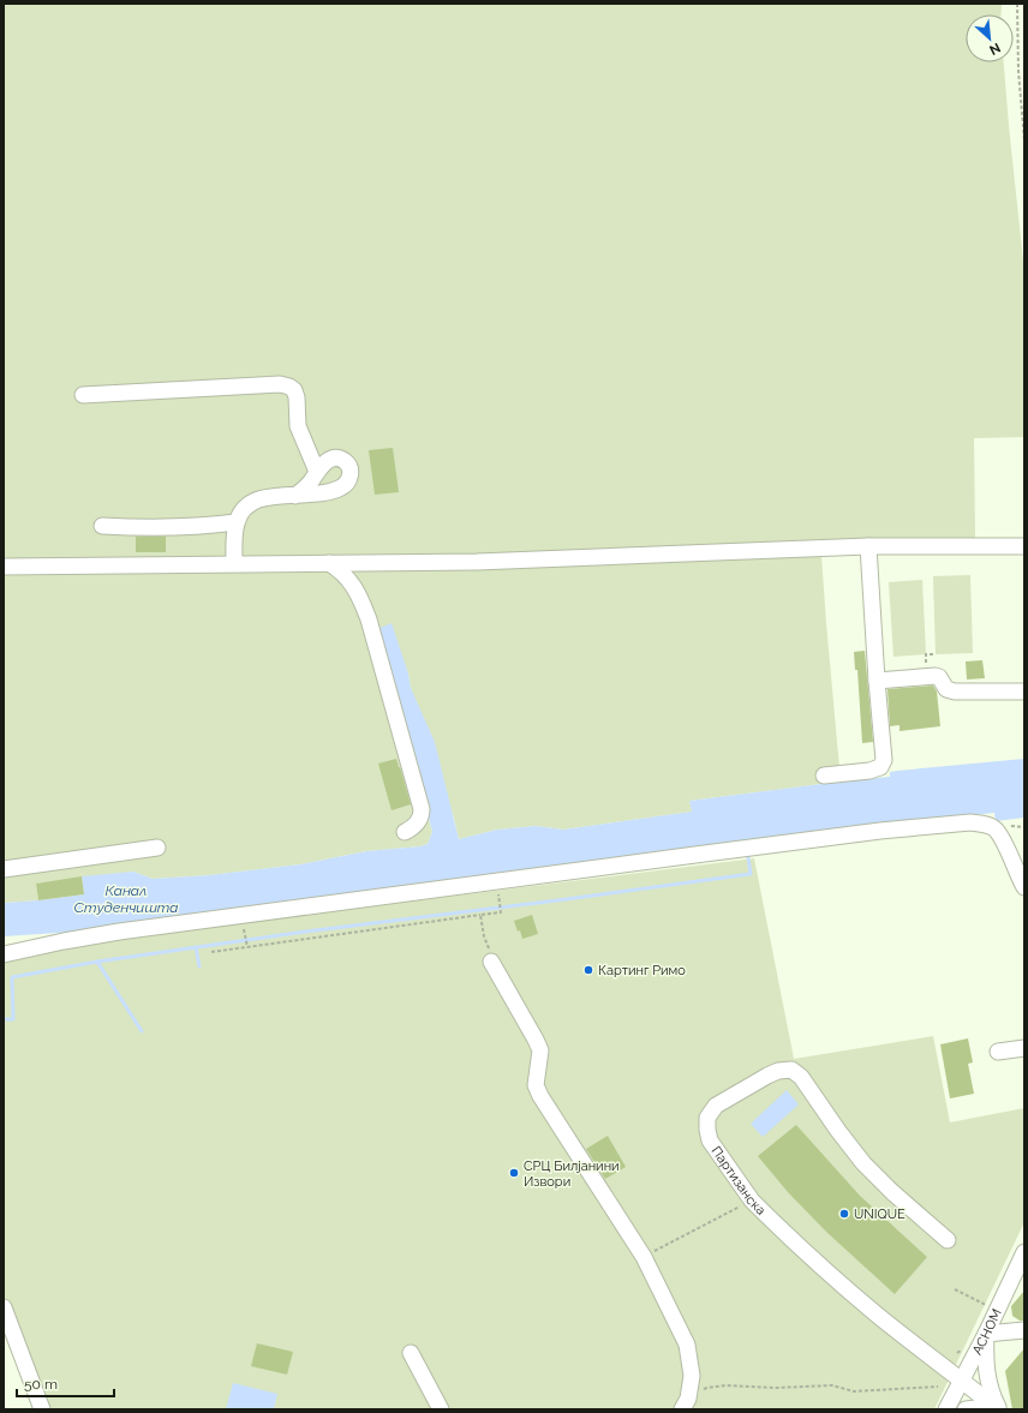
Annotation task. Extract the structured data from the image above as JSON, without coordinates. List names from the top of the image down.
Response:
{
  "streets": {
    "street": ["Партизанска", "АСНОМ"]
  },
  "crossings": [
    ["Партизанска", "АСНОМ"]
  ],
  "water": ["Канал Студенчишта"],
  "places": ["Картинг Римо", "СРЦ Билјанини Извори", "UNIQUE"],
  "scale_bar": "50 m",
  "north": "bottom right"
}
